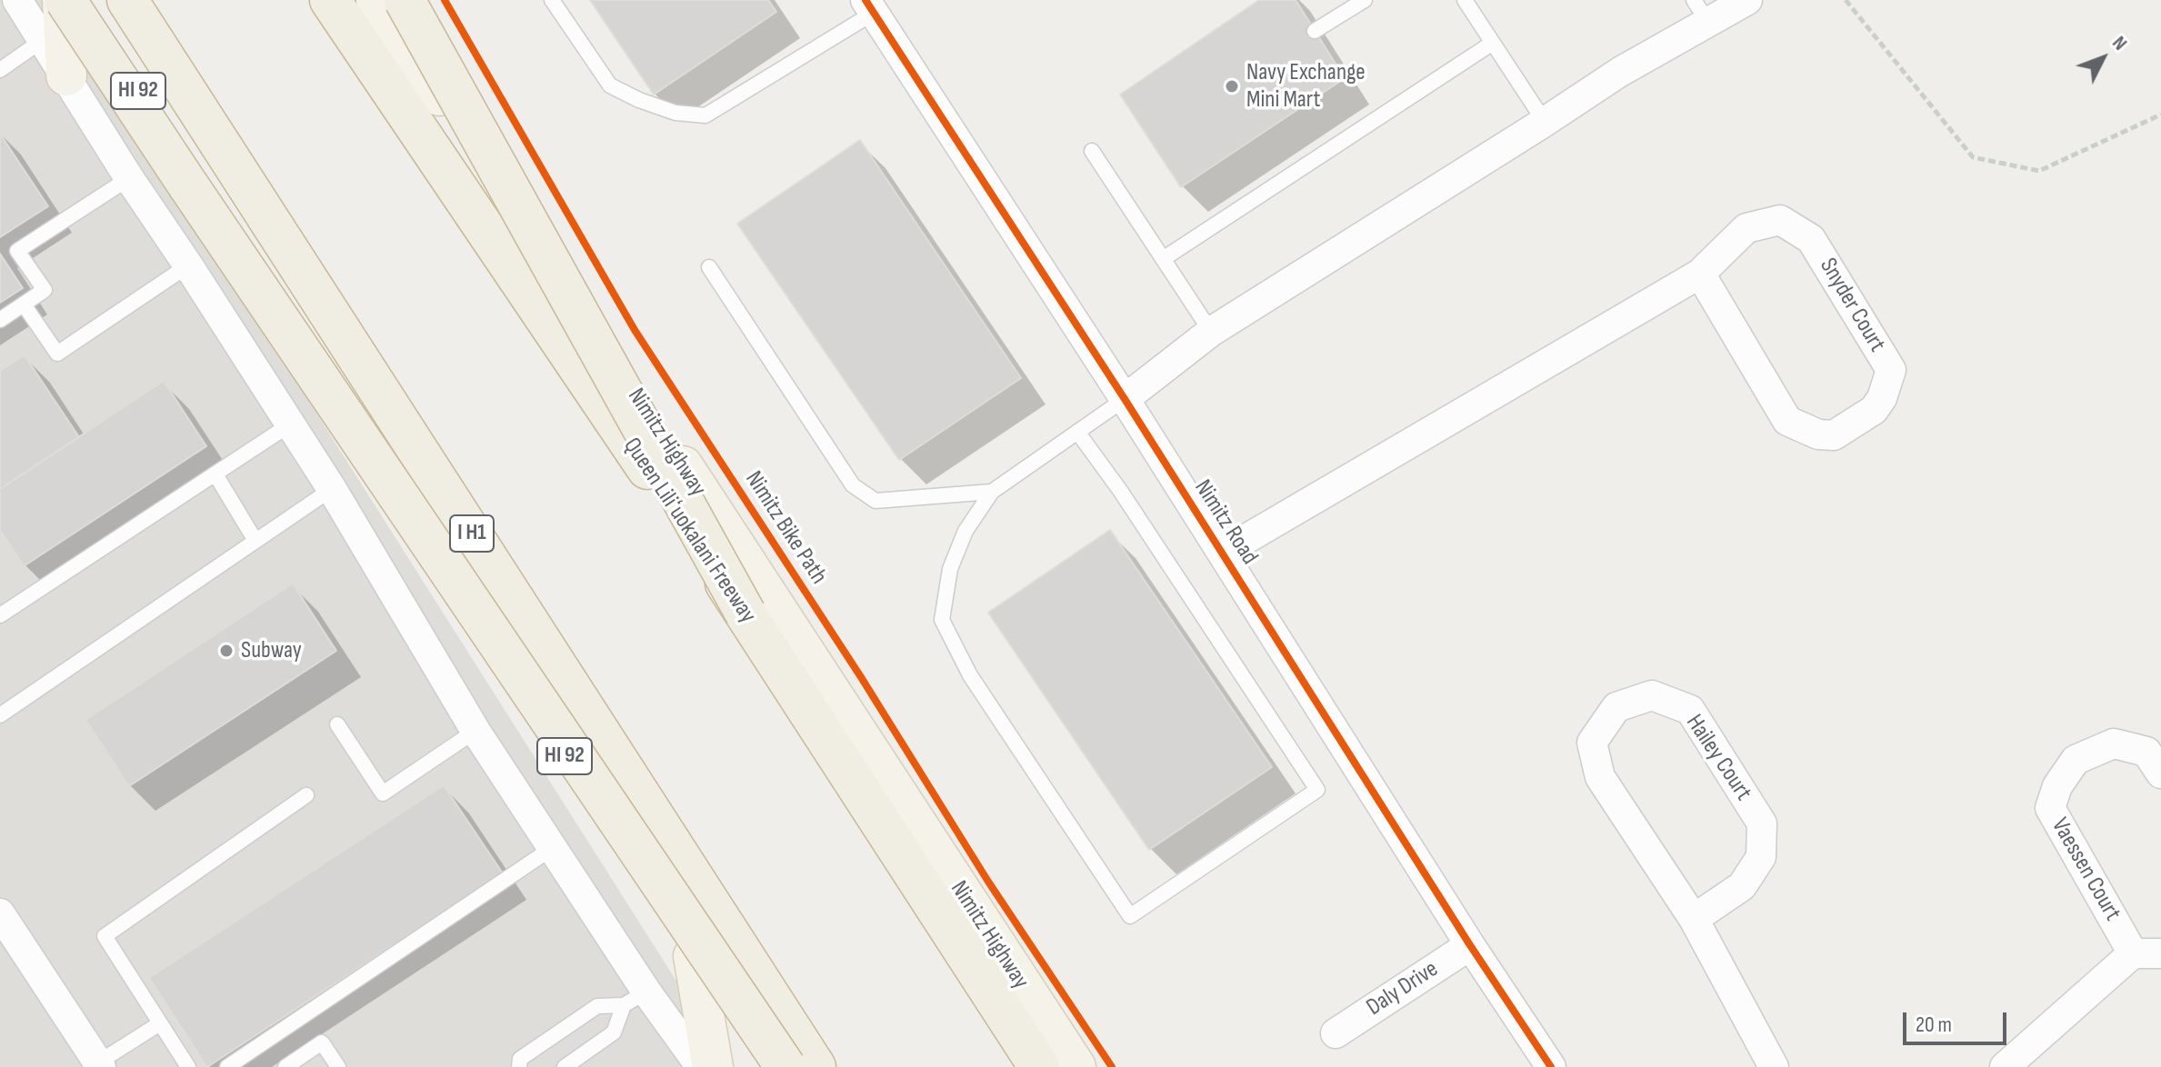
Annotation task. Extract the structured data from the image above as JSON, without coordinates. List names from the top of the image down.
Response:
{
  "streets": {
    "highway": ["Queen Liliʻuokalani Freeway", "I H1"],
    "main road": ["HI 92", "Nimitz Highway"],
    "street": [
      "Snyder Court",
      "Nimitz Road",
      "Hailey Court",
      "Vaessen Court",
      "Daly Drive"
    ],
    "cycle path": ["Nimitz Bike Path"]
  },
  "crossings": [
    ["Snyder Court", "Nimitz Road"],
    ["Nimitz Road", "Daly Drive"]
  ],
  "places": ["Navy Exchange Mini Mart", "Subway"],
  "scale_bar": "20 m",
  "north": "top right"
}
